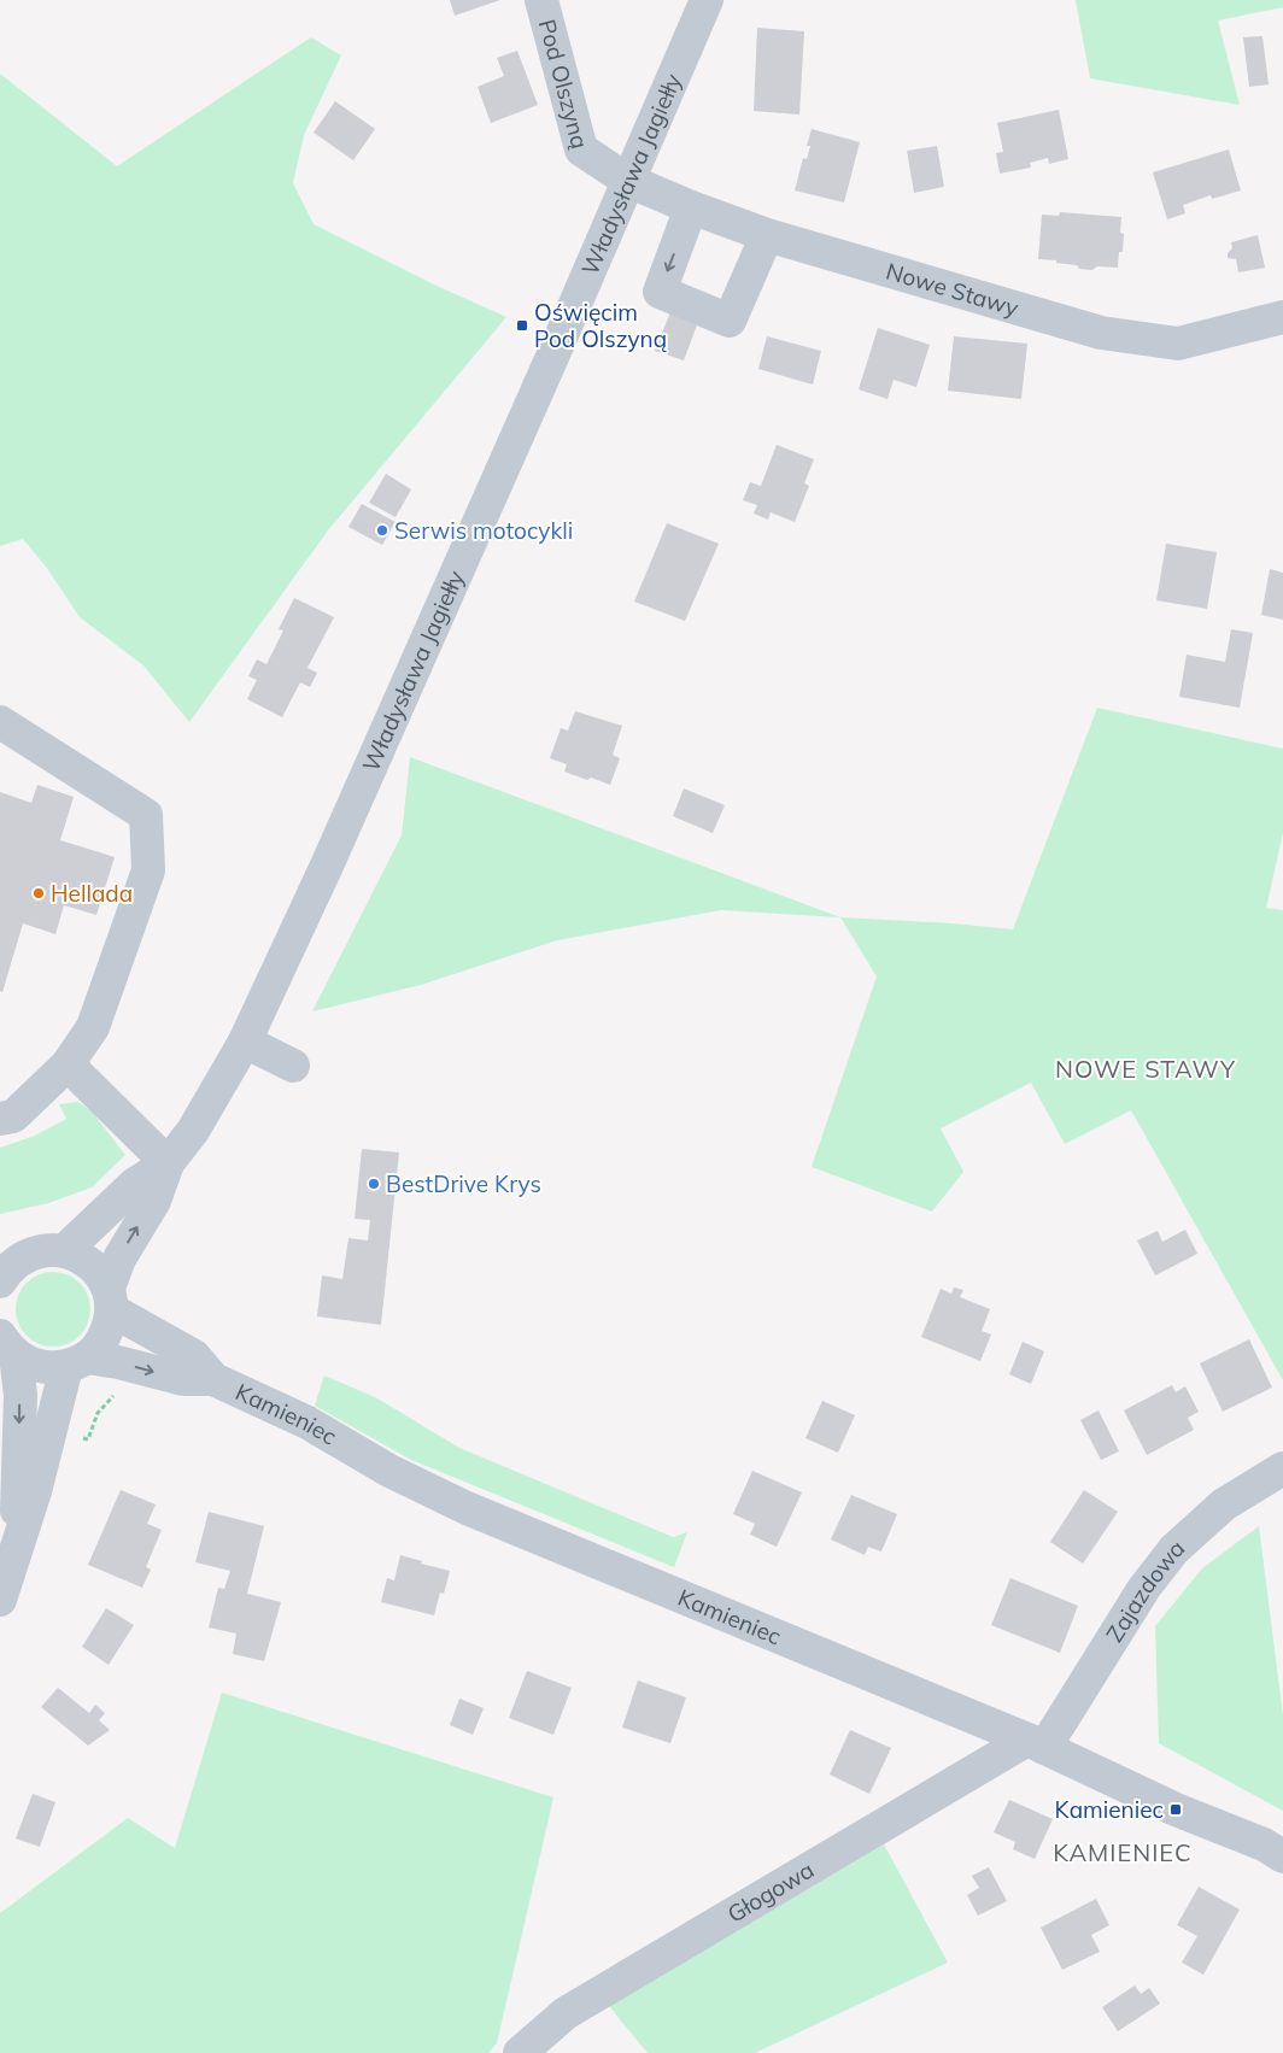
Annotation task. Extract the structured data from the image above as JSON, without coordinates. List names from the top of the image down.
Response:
{
  "streets": {
    "street": [
      "Pod Olszyną",
      "Władysława Jagiełły",
      "Nowe Stawy",
      "Kamieniec",
      "Zajazdowa",
      "Głogowa"
    ]
  },
  "crossings": [
    ["Pod Olszyną", "Władysława Jagiełły"],
    ["Pod Olszyną", "Nowe Stawy"],
    ["Władysława Jagiełły", "Nowe Stawy"],
    ["Władysława Jagiełły", "Kamieniec"],
    ["Kamieniec", "Zajazdowa"],
    ["Kamieniec", "Głogowa"],
    ["Zajazdowa", "Głogowa"]
  ],
  "districts": ["NOWE STAWY", "KAMIENIEC"],
  "places": {
    "transit": ["Oświęcim Pod Olszyną", "Kamieniec"],
    "other": ["Serwis motocykli", "Hellada", "BestDrive Krys"]
  }
}
